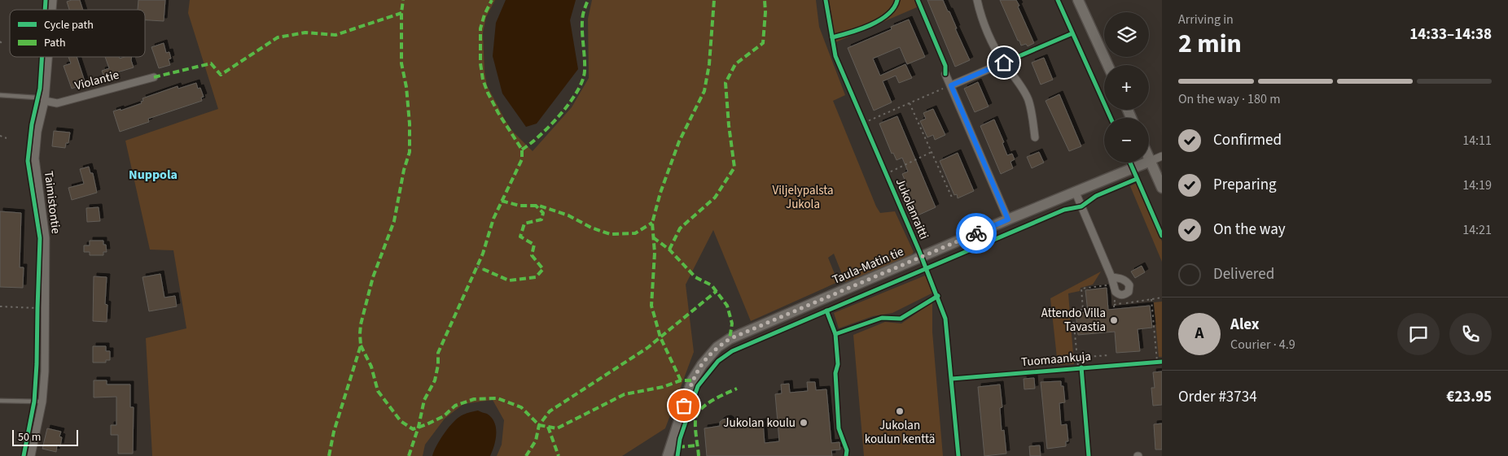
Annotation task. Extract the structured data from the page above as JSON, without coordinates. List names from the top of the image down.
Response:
{
  "streets": {
    "street": ["Violantie", "Taimistontie", "Taula-Matin tie"],
    "cycle path": ["Jukolanraitti", "Tuomaankuja"]
  },
  "crossings": [
    ["Violantie", "Taimistontie"]
  ],
  "districts": ["Nuppola"],
  "parks": ["Viljelypalsta Jukola"],
  "places": ["Attendo Villa Tavastia", "Jukolan koulun kenttä", "Jukolan koulu"],
  "legend": ["Cycle path", "Path"],
  "scale_bar": "50 m",
  "page": {
    "heading": ["2 min", "Arriving in", "14:33–14:38"],
    "panel": [
      "Alex",
      "Courier · 4.9",
      "Order #3734",
      "€23.95"
    ],
    "map_buttons": ["+", "−"],
    "bar": "On the way · 180 m",
    "list": [
      ["Confirmed", "14:11"],
      ["Preparing", "14:19"],
      ["On the way", "14:21"],
      "Delivered"
    ],
    "round": "A",
    "scale": "50 m"
  }
}
